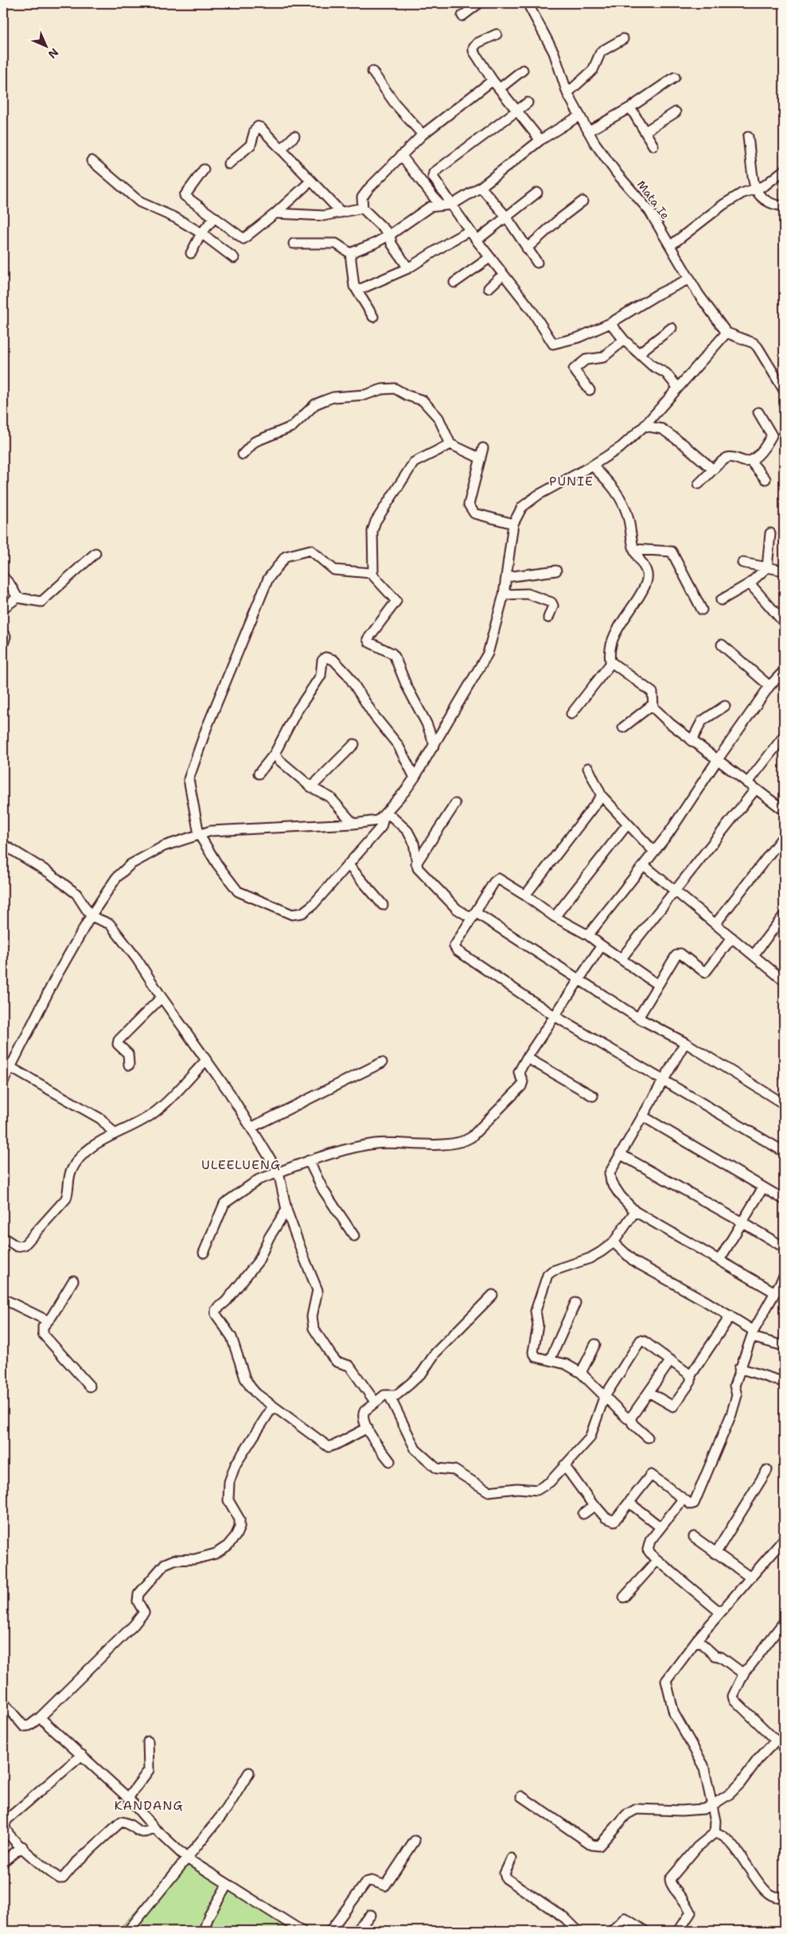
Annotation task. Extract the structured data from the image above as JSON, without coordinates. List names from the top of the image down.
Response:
{
  "streets": {
    "street": ["Mata Ie"]
  },
  "districts": ["PUNIE", "ULEELUENG", "KANDANG"],
  "north": "bottom right"
}
